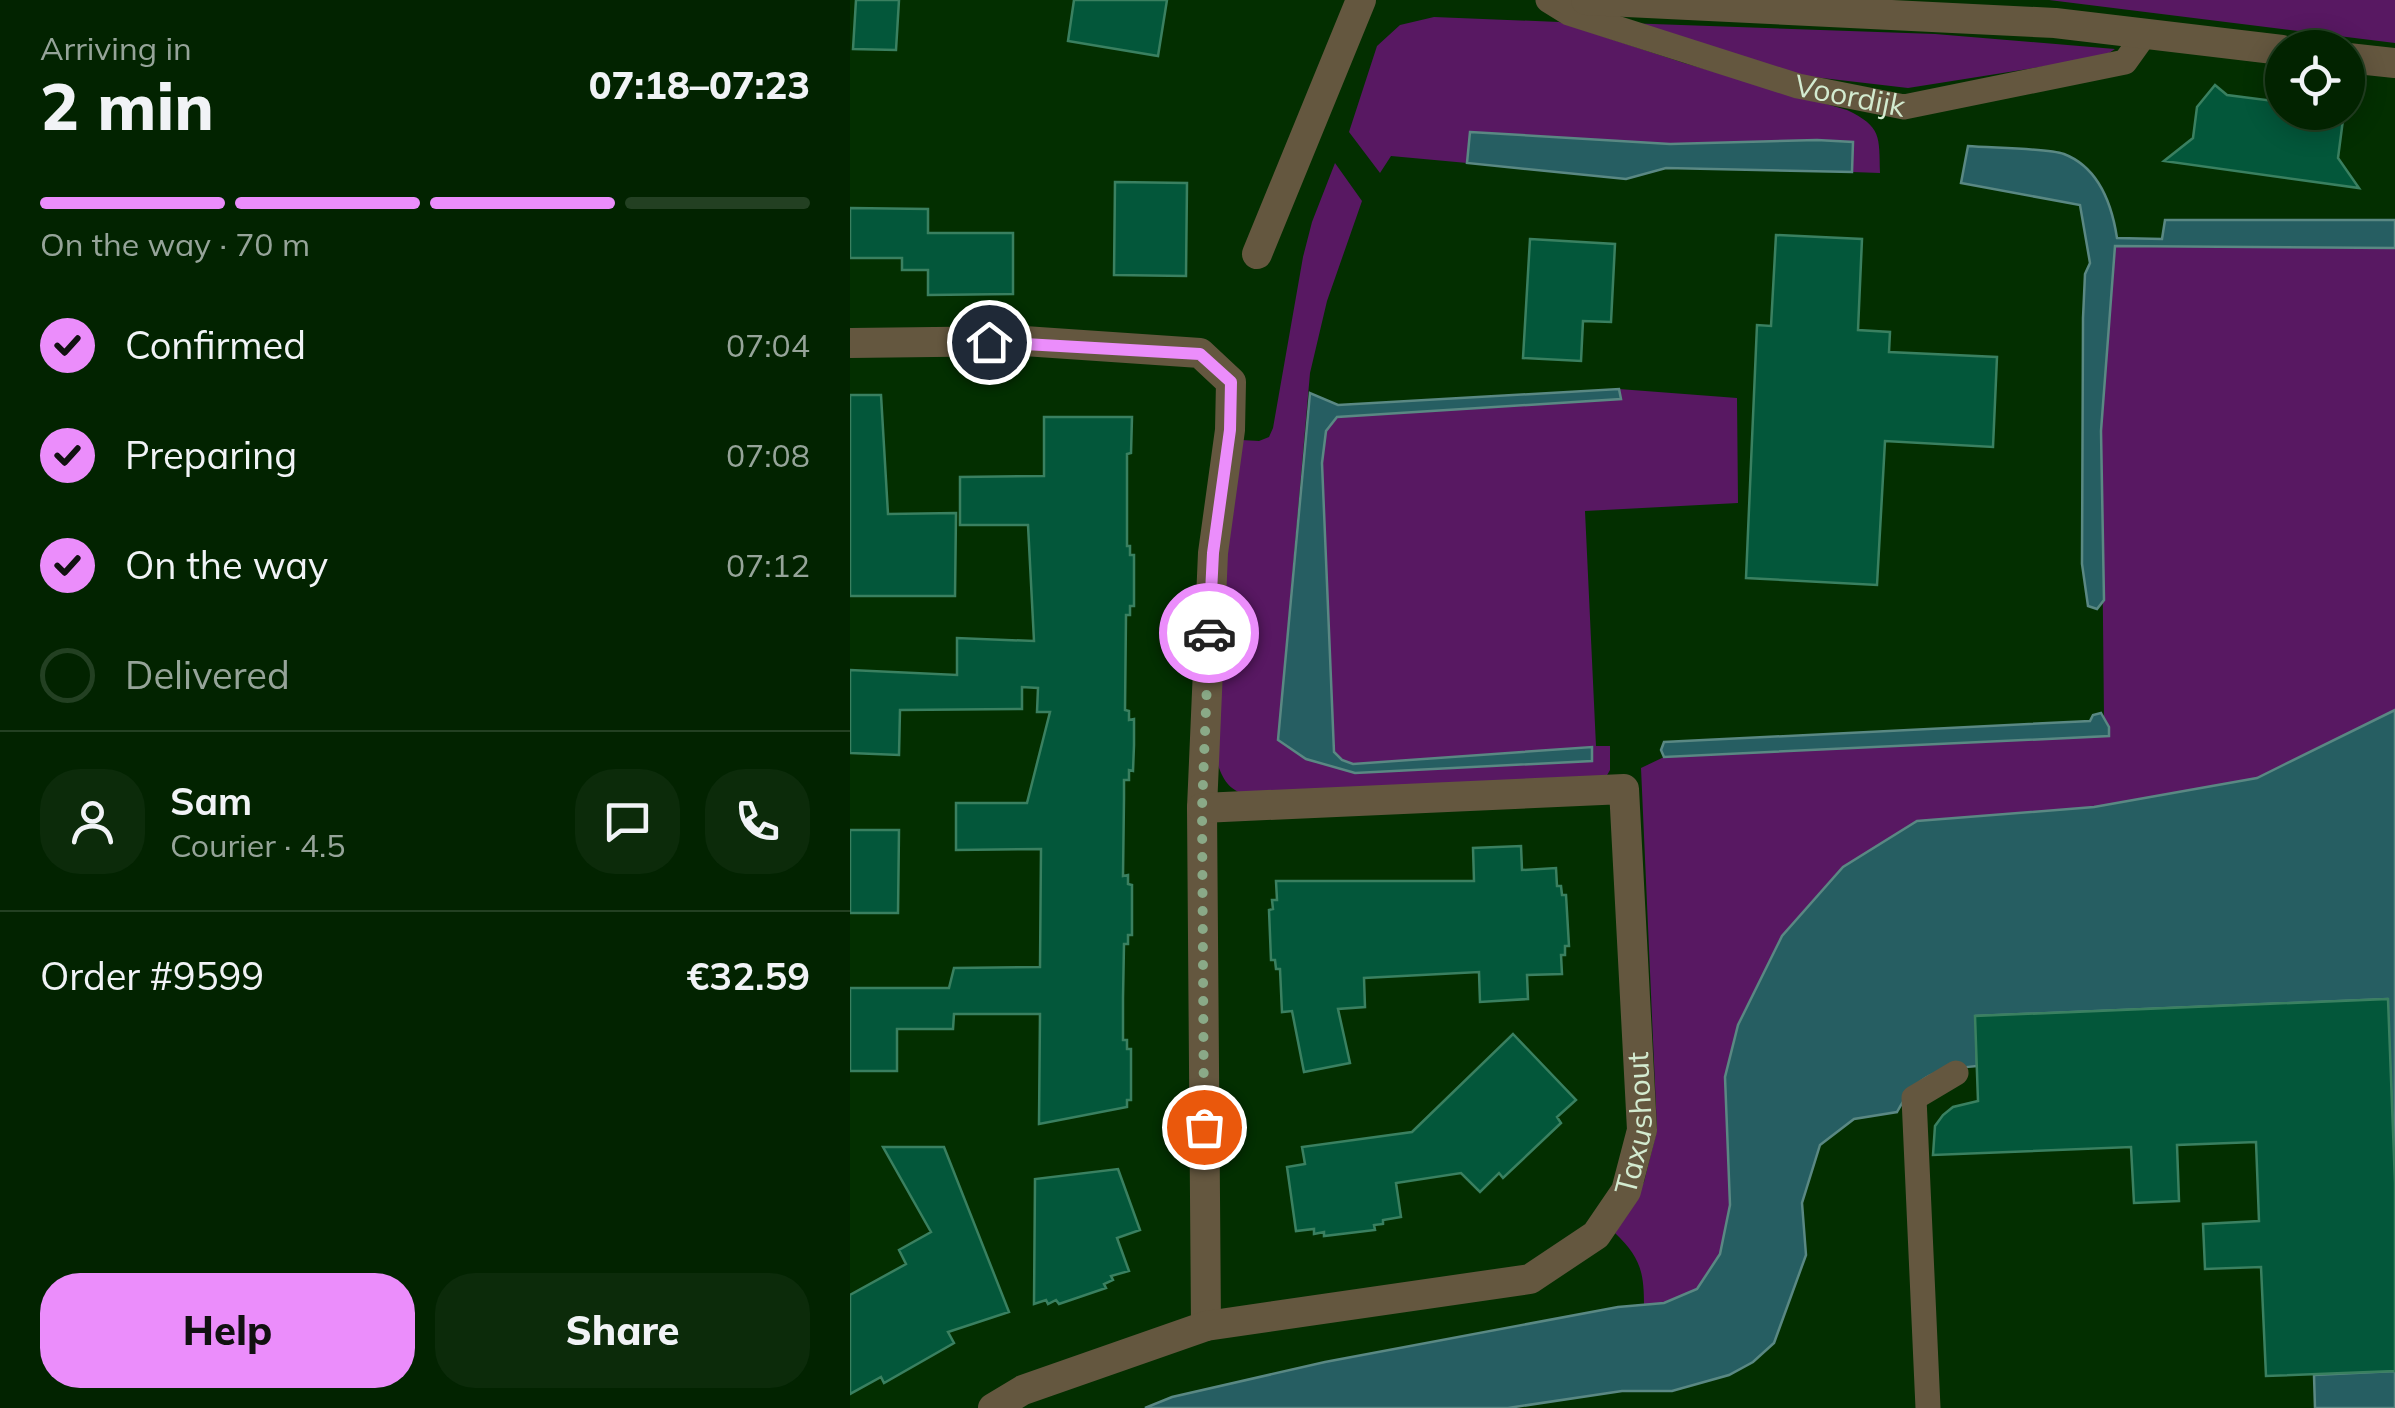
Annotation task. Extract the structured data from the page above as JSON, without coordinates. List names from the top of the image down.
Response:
{
  "streets": {
    "street": ["Taxushout"],
    "lane": ["Voordijk"]
  },
  "page": {
    "heading": ["2 min", "Arriving in", "07:18–07:23"],
    "panel": [
      "Sam",
      "Courier · 4.5",
      "Order #9599",
      "€32.59"
    ],
    "bar": "On the way · 70 m",
    "list": [
      ["Confirmed", "07:04"],
      ["Preparing", "07:08"],
      ["On the way", "07:12"],
      "Delivered"
    ],
    "buttons": ["Help", "Share"]
  }
}
